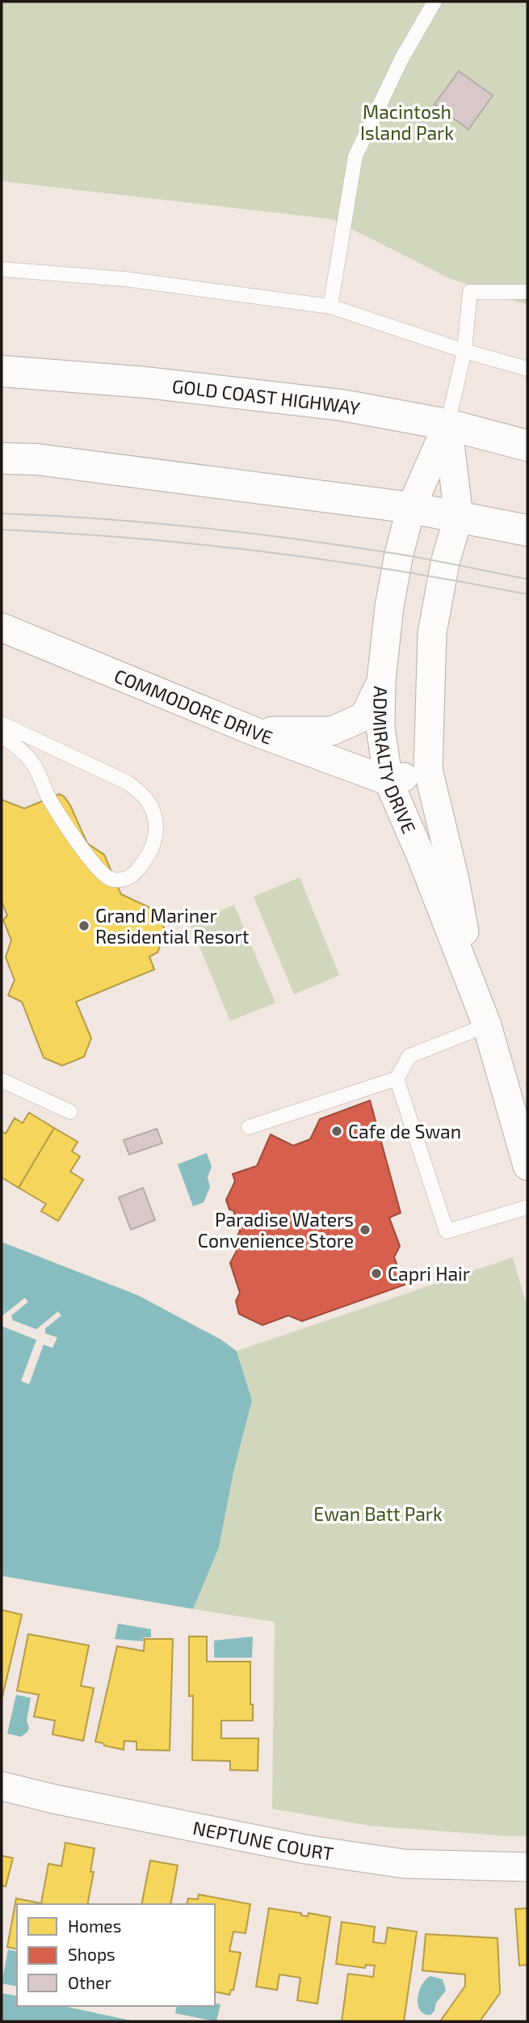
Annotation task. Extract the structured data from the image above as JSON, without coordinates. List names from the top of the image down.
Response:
{
  "streets": {
    "highway": ["GOLD COAST HIGHWAY"],
    "street": ["COMMODORE DRIVE", "ADMIRALTY DRIVE", "NEPTUNE COURT"]
  },
  "crossings": [
    ["GOLD COAST HIGHWAY", "ADMIRALTY DRIVE"],
    ["COMMODORE DRIVE", "ADMIRALTY DRIVE"]
  ],
  "parks": ["Macintosh Island Park", "Ewan Batt Park"],
  "places": [
    "Grand Mariner Residential Resort",
    "Cafe de Swan",
    "Paradise Waters Convenience Store",
    "Capri Hair"
  ],
  "legend": ["Homes", "Shops", "Other"]
}
